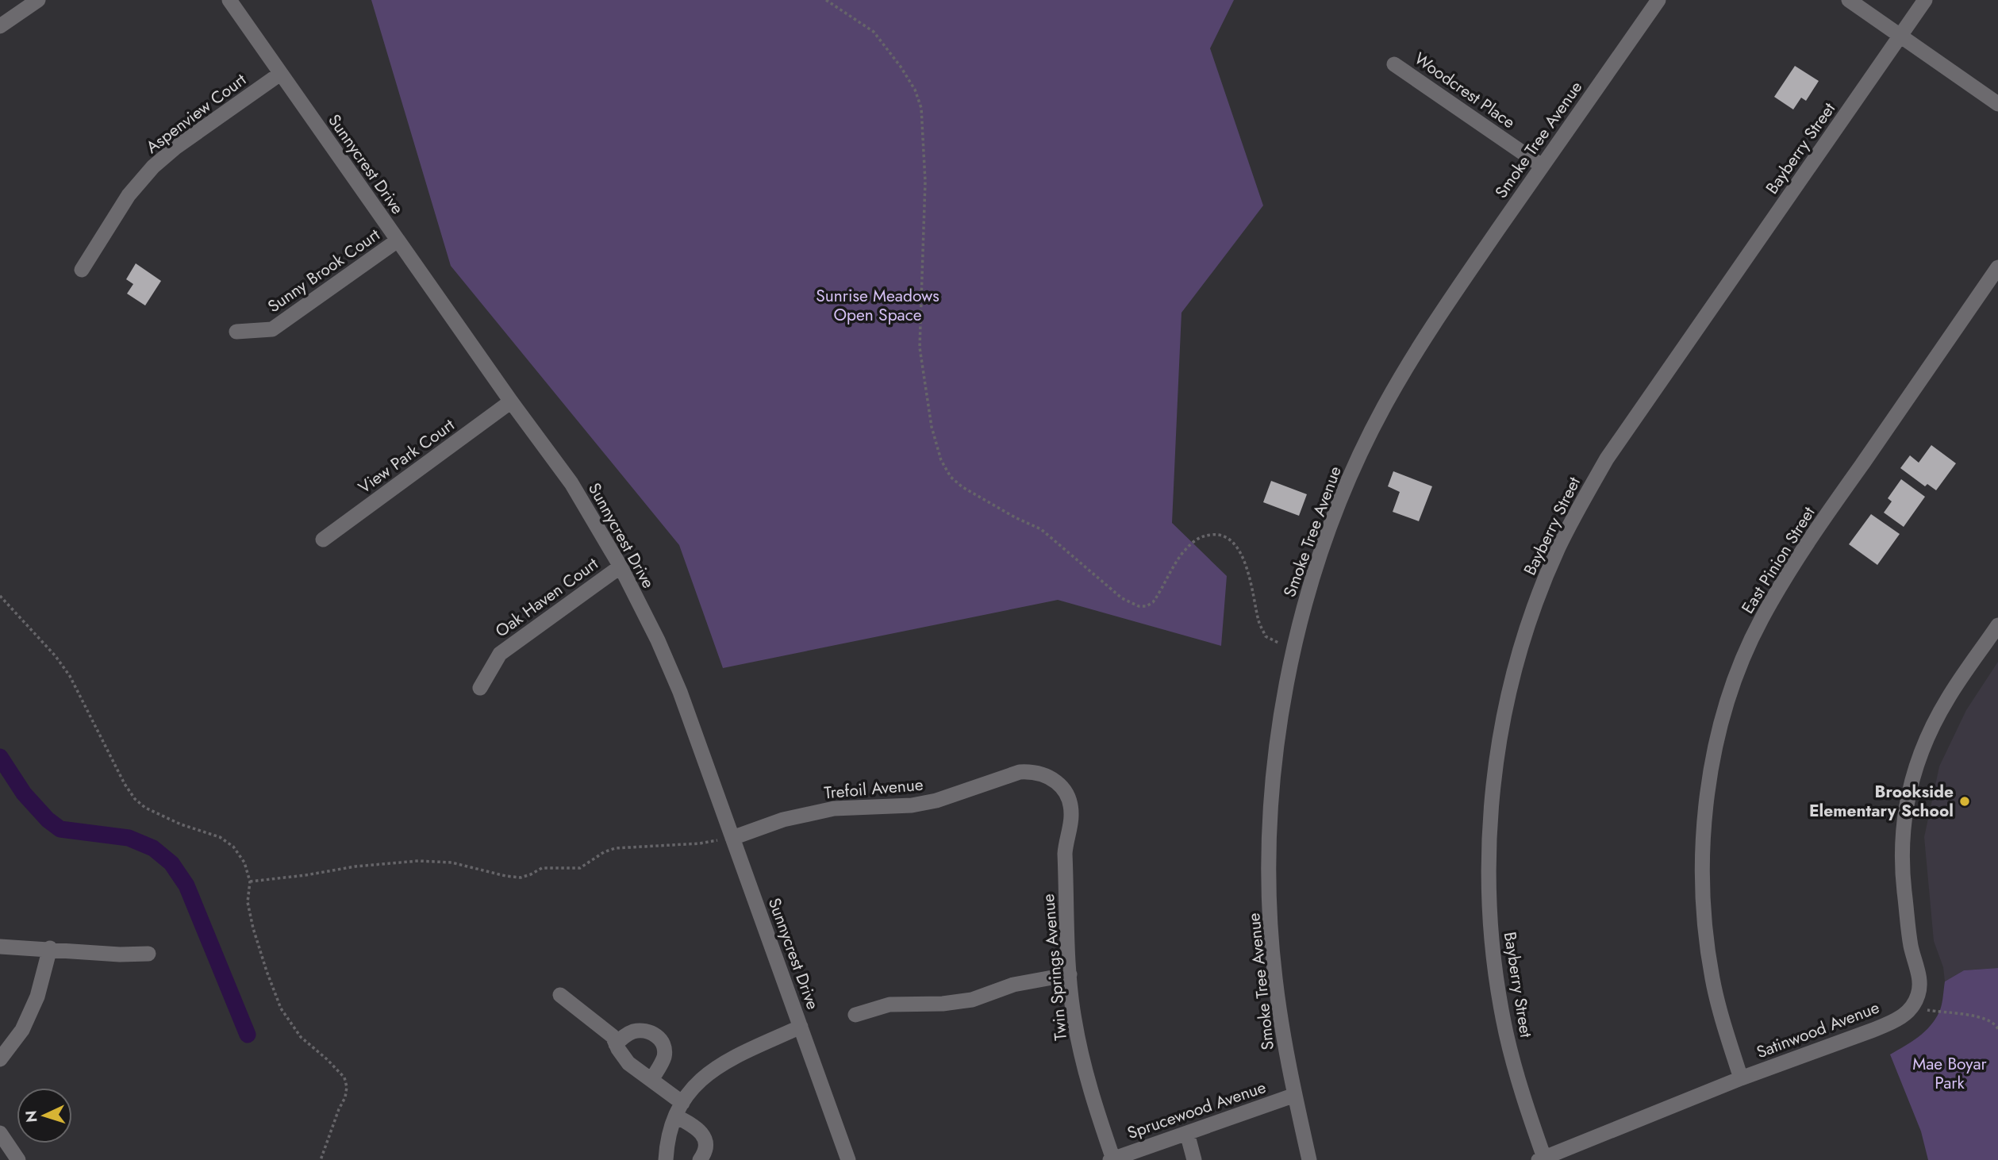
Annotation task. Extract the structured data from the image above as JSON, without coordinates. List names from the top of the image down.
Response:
{
  "streets": {
    "street": [
      "Woodcrest Place",
      "Aspenview Court",
      "Smoke Tree Avenue",
      "Bayberry Street",
      "Sunnycrest Drive",
      "Sunny Brook Court",
      "View Park Court",
      "East Pinion Street",
      "Oak Haven Court",
      "Trefoil Avenue",
      "Twin Springs Avenue",
      "Satinwood Avenue",
      "Sprucewood Avenue"
    ]
  },
  "crossings": [
    ["Woodcrest Place", "Smoke Tree Avenue"],
    ["Aspenview Court", "Sunnycrest Drive"],
    ["Smoke Tree Avenue", "Sprucewood Avenue"],
    ["Bayberry Street", "Satinwood Avenue"],
    ["Sunnycrest Drive", "Sunny Brook Court"],
    ["Sunnycrest Drive", "View Park Court"],
    ["Sunnycrest Drive", "Oak Haven Court"],
    ["Sunnycrest Drive", "Trefoil Avenue"],
    ["East Pinion Street", "Satinwood Avenue"],
    ["Trefoil Avenue", "Twin Springs Avenue"],
    ["Twin Springs Avenue", "Sprucewood Avenue"]
  ],
  "parks": ["Sunrise Meadows Open Space", "Mae Boyar Park"],
  "places": ["Brookside Elementary School"],
  "north": "left"
}
